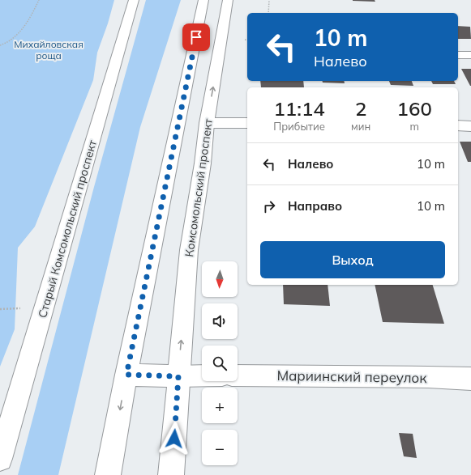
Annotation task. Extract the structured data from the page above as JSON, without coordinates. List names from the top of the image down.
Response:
{
  "streets": {
    "main road": ["Комсомольский проспект", "Старый Комсомольский проспект", "Мариинский переулок"]
  },
  "parks": ["Михайловская роща"],
  "north": "bottom",
  "page": {
    "turn": ["10 m", "Налево"],
    "eta": [
      "11:14",
      "Прибытие",
      "2",
      "мин",
      "160",
      "m"
    ],
    "list": [
      {
        "name": "Налево",
        "value": "10 m"
      },
      {
        "name": "Направо",
        "value": "10 m"
      }
    ],
    "buttons": "Выход",
    "map_buttons": ["+", "−"]
  }
}
